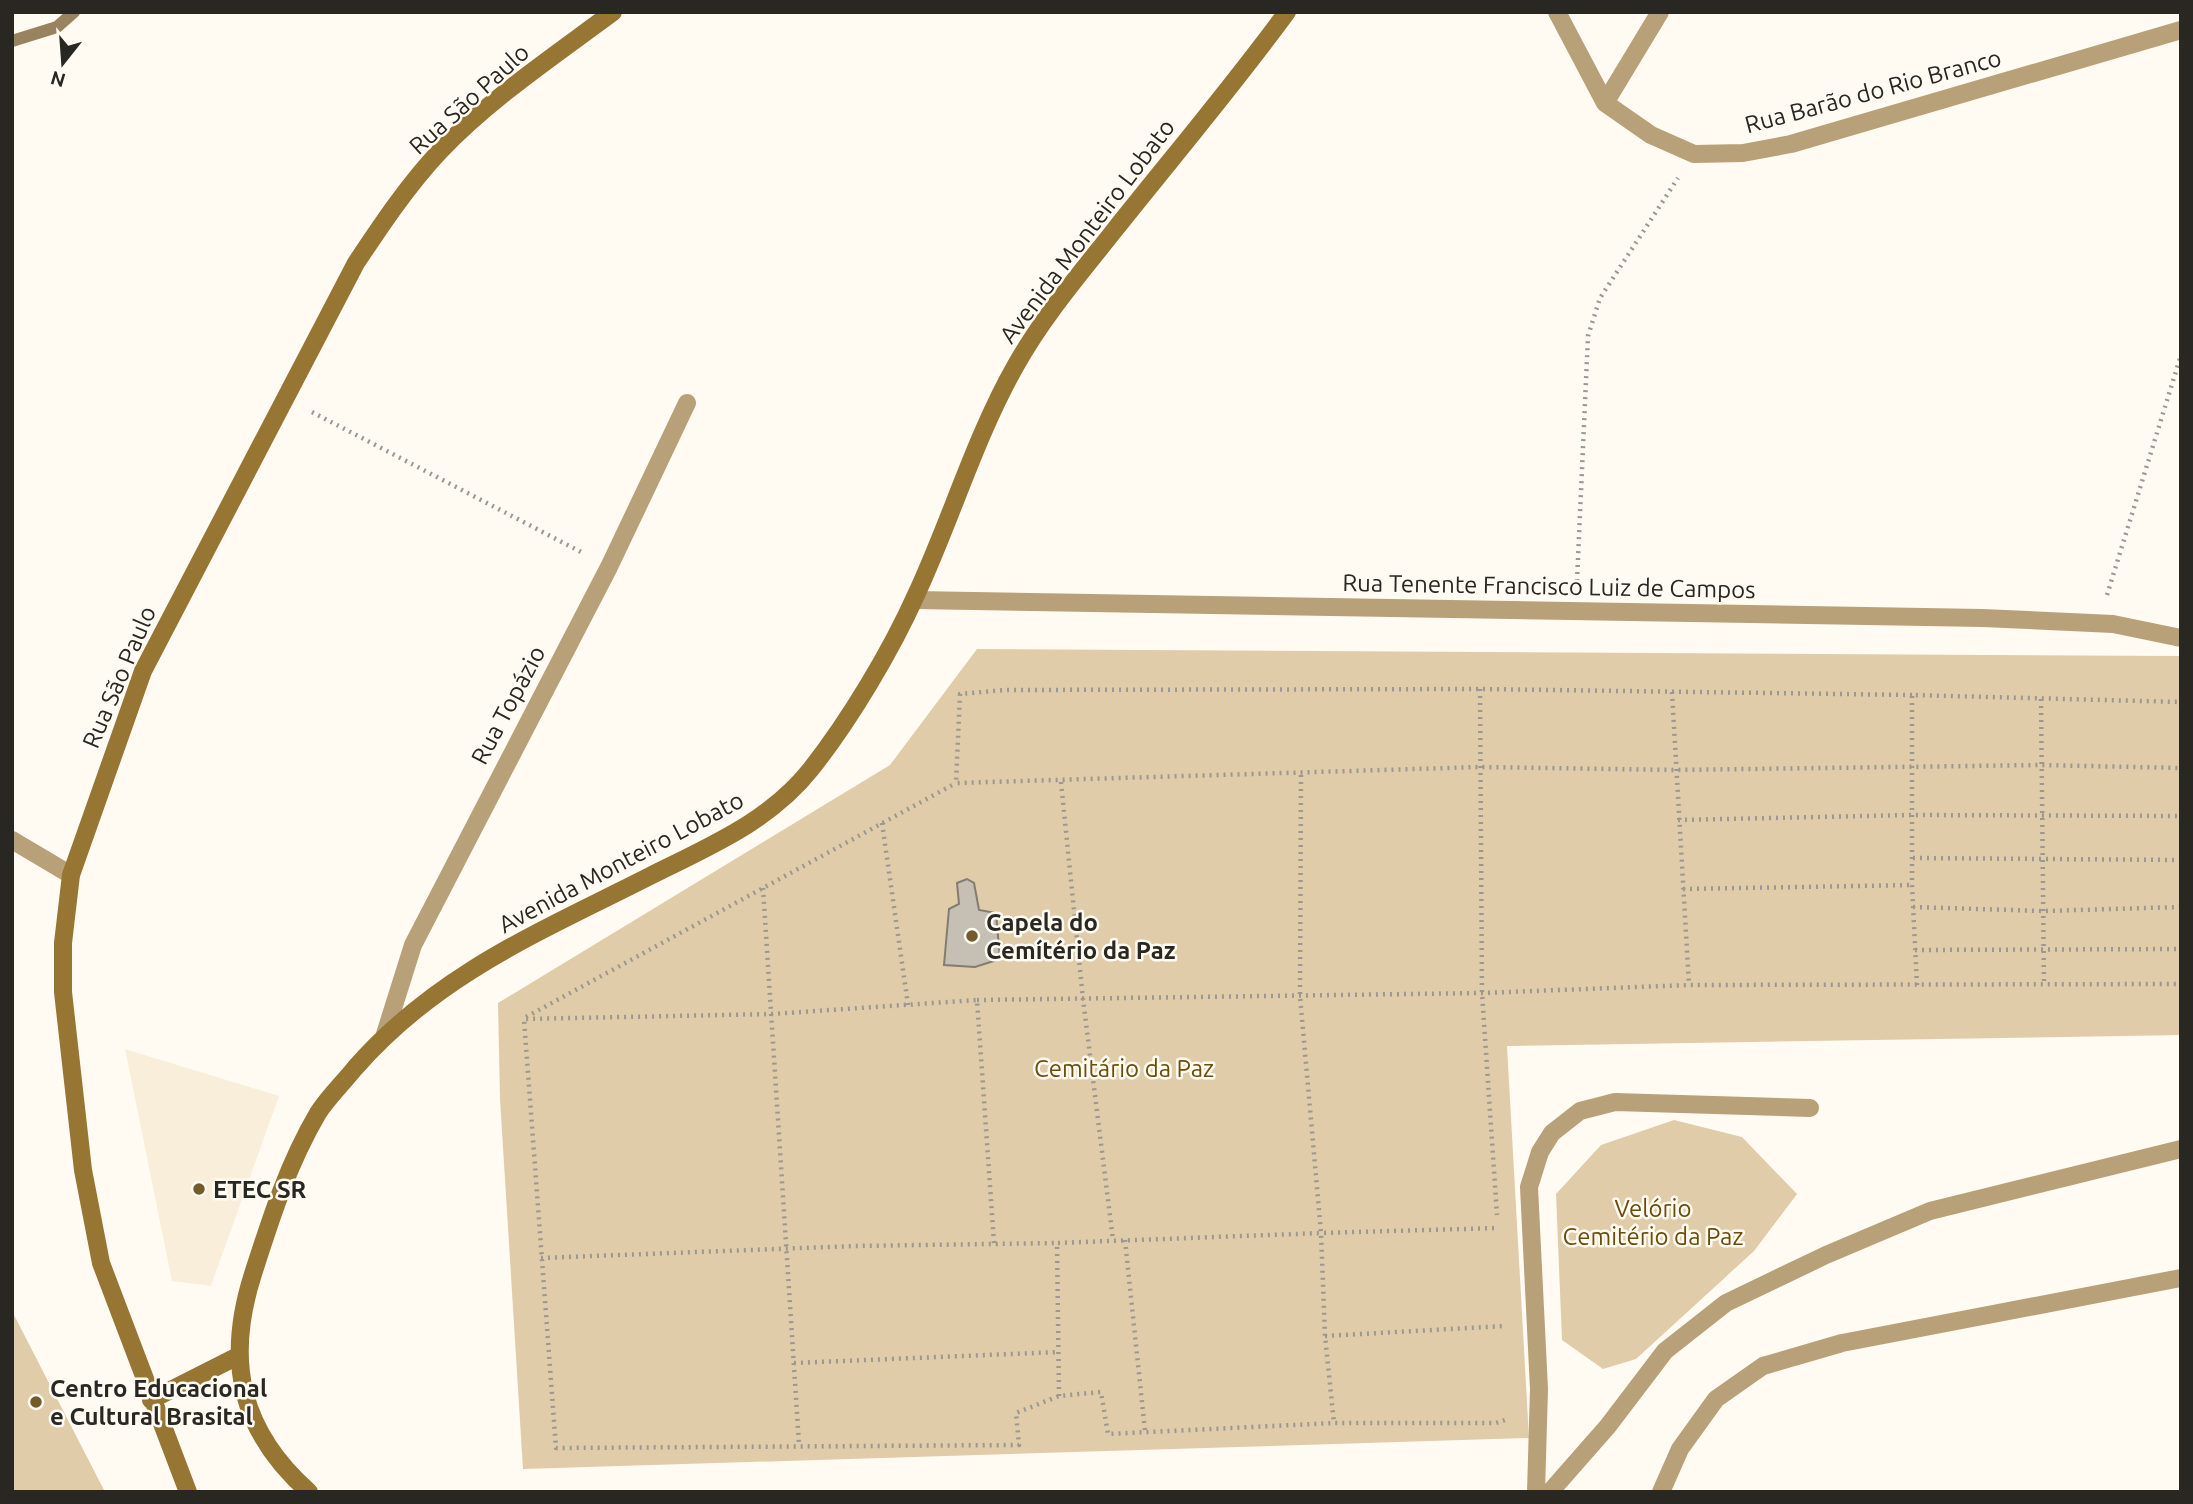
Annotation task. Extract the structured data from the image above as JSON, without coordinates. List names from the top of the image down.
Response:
{
  "streets": {
    "street": [
      "Rua Barão do Rio Branco",
      "Rua São Paulo",
      "Avenida Monteiro Lobato",
      "Rua Tenente Francisco Luiz de Campos",
      "Rua Topázio"
    ]
  },
  "crossings": [
    ["Avenida Monteiro Lobato", "Rua Tenente Francisco Luiz de Campos"],
    ["Avenida Monteiro Lobato", "Rua Topázio"]
  ],
  "parks": ["Cemitário da Paz", "Velório Cemitério da Paz"],
  "places": ["Capela do Cemítério da Paz", "ETEC SR", "Centro Educacional e Cultural Brasital"],
  "north": "bottom"
}
